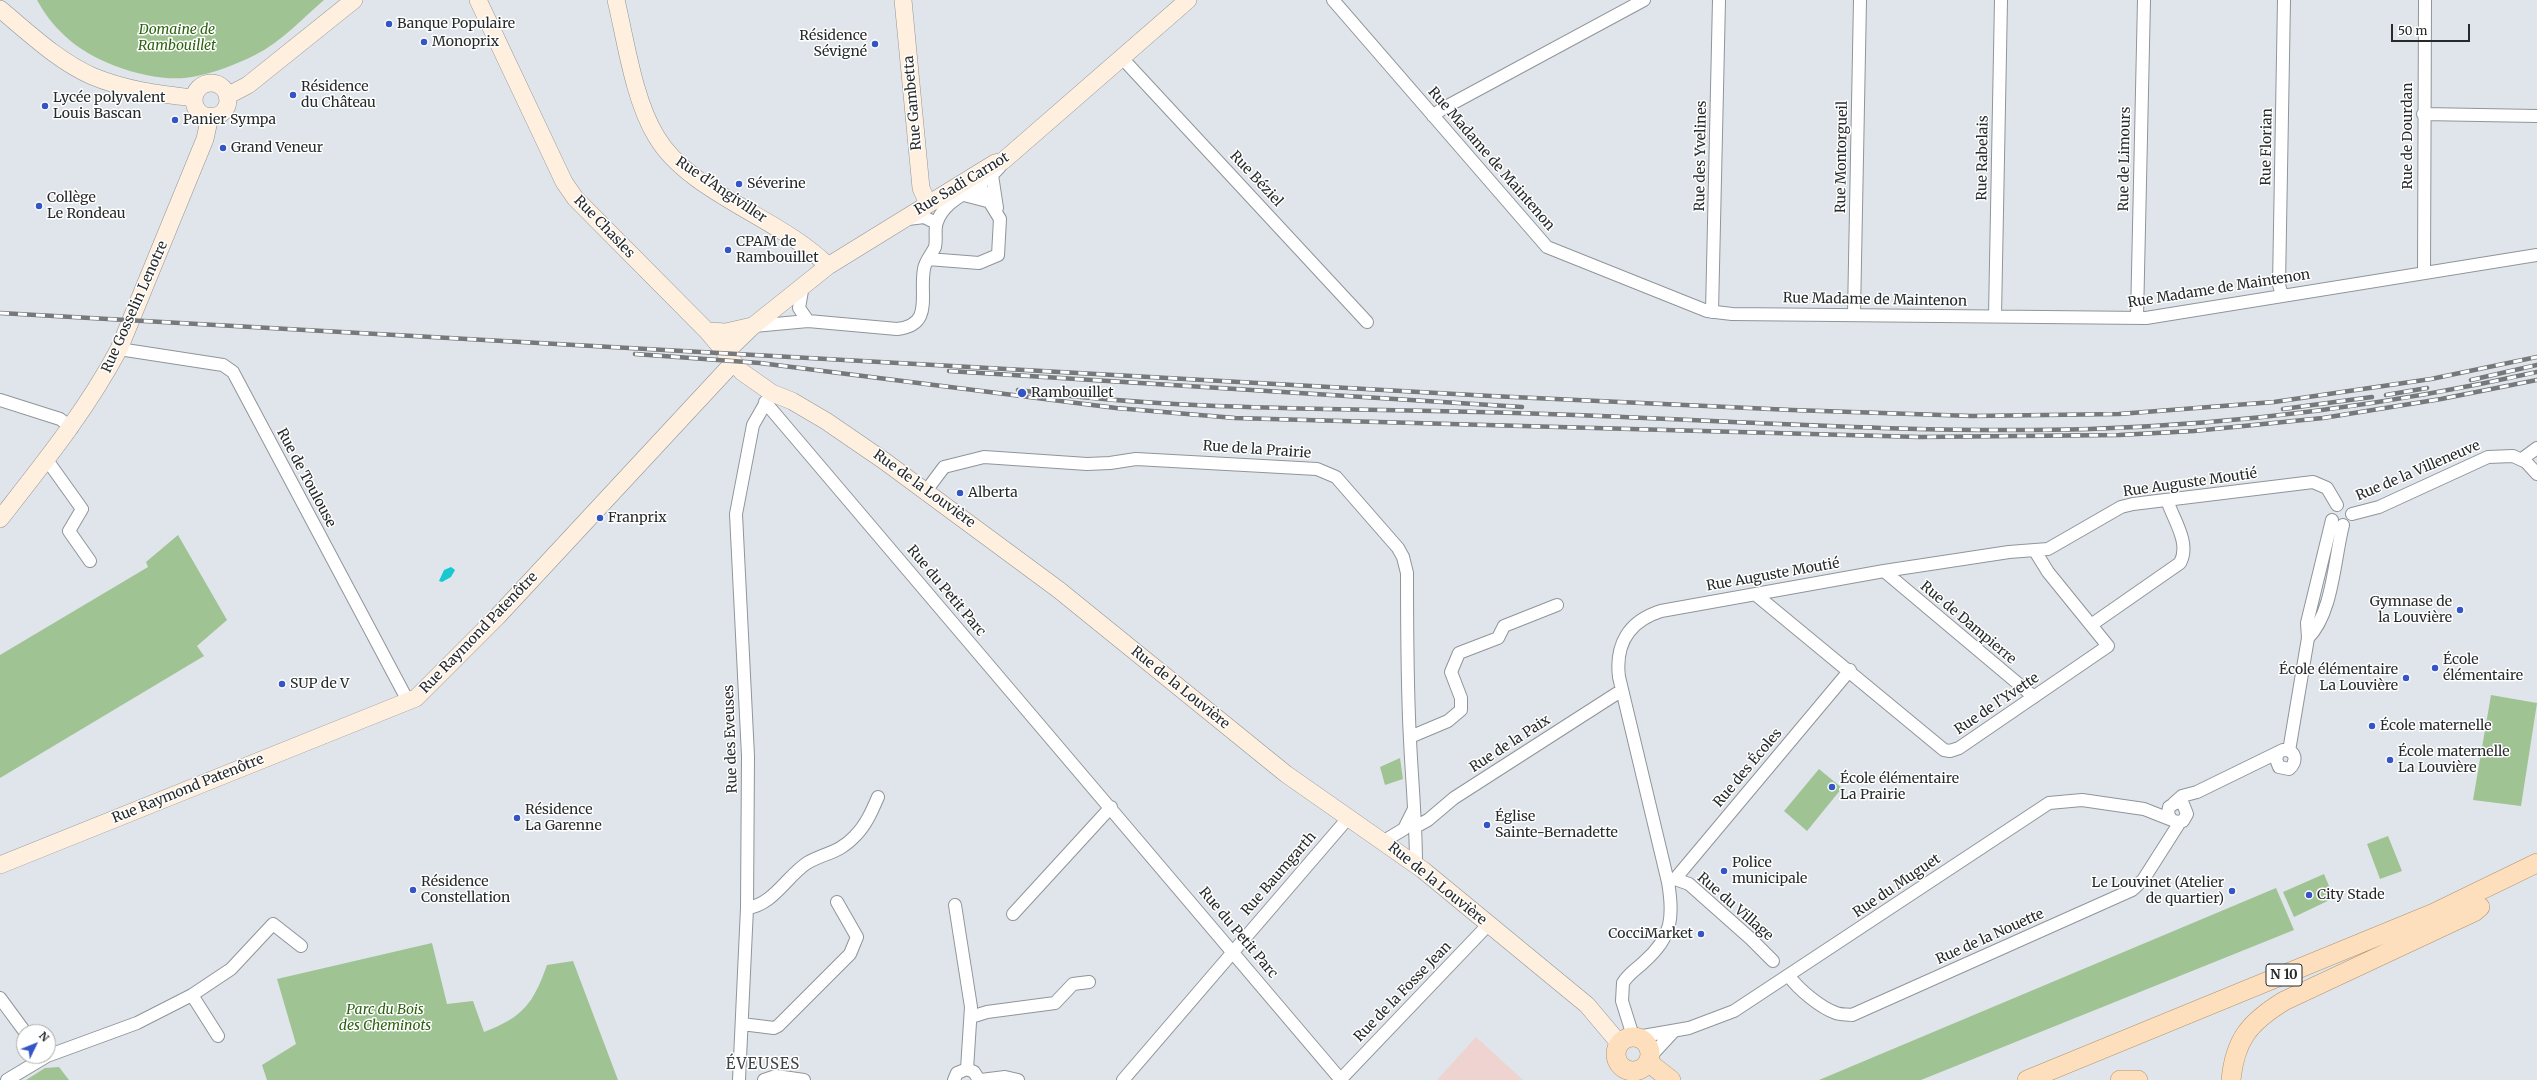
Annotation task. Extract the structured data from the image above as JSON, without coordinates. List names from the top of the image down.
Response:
{
  "streets": {
    "main road": [
      "Rue Gambetta",
      "Rue Sadi Carnot",
      "Rue d'Angiviller",
      "Rue Chasles",
      "Rue Gosselin Lenotre",
      "Rue de la Louvière",
      "Rue Raymond Patenôtre",
      "N 10"
    ],
    "street": [
      "Rue de Dourdan",
      "Rue Florian",
      "Rue des Yvelines",
      "Rue Montorgueil",
      "Rue Rabelais",
      "Rue Madame de Maintenon",
      "Rue de Limours",
      "Rue Béziel",
      "Rue de la Prairie",
      "Rue de la Villeneuve",
      "Rue de Toulouse",
      "Rue Auguste Moutié",
      "Rue du Petit Parc",
      "Rue de Dampierre",
      "Rue de l'Yvette",
      "Rue des Eveuses",
      "Rue de la Paix",
      "Rue des Écoles",
      "Rue Baumgarth",
      "Rue du Muguet",
      "Rue du Village",
      "Rue de la Nouette",
      "Rue de la Fosse Jean"
    ]
  },
  "crossings": [
    ["Rue Gambetta", "Rue Sadi Carnot"],
    ["Rue de Dourdan", "Rue Madame de Maintenon"],
    ["Rue Florian", "Rue Madame de Maintenon"],
    ["Rue des Yvelines", "Rue Madame de Maintenon"],
    ["Rue Montorgueil", "Rue Madame de Maintenon"],
    ["Rue Rabelais", "Rue Madame de Maintenon"],
    ["Rue Madame de Maintenon", "Rue de Limours"],
    ["Rue Béziel", "Rue Sadi Carnot"],
    ["Rue Sadi Carnot", "Rue d'Angiviller"],
    ["Rue Sadi Carnot", "Rue Chasles"],
    ["Rue Sadi Carnot", "Rue de la Louvière"],
    ["Rue Sadi Carnot", "Rue Raymond Patenôtre"],
    ["Rue Chasles", "Rue de la Louvière"],
    ["Rue Chasles", "Rue Raymond Patenôtre"],
    ["Rue Gosselin Lenotre", "Rue de Toulouse"],
    ["Rue de la Prairie", "Rue de la Louvière"],
    ["Rue de la Prairie", "Rue de la Paix"],
    ["Rue de la Villeneuve", "Rue Auguste Moutié"],
    ["Rue de la Villeneuve", "Rue du Muguet"],
    ["Rue de Toulouse", "Rue Raymond Patenôtre"],
    ["Rue Auguste Moutié", "Rue de la Louvière"],
    ["Rue Auguste Moutié", "Rue de Dampierre"],
    ["Rue Auguste Moutié", "Rue de l'Yvette"],
    ["Rue Auguste Moutié", "Rue de la Paix"],
    ["Rue Auguste Moutié", "Rue des Écoles"],
    ["Rue Auguste Moutié", "Rue du Muguet"],
    ["Rue Auguste Moutié", "Rue du Village"],
    ["Rue de la Louvière", "Rue du Petit Parc"],
    ["Rue de la Louvière", "Rue Raymond Patenôtre"],
    ["Rue de la Louvière", "Rue des Eveuses"],
    ["Rue de la Louvière", "Rue Baumgarth"],
    ["Rue de la Louvière", "Rue du Muguet"],
    ["Rue de la Louvière", "Rue de la Fosse Jean"],
    ["Rue du Petit Parc", "Rue des Eveuses"],
    ["Rue du Petit Parc", "Rue Baumgarth"],
    ["Rue du Petit Parc", "Rue de la Fosse Jean"],
    ["Rue de Dampierre", "Rue de l'Yvette"],
    ["Rue de l'Yvette", "Rue des Écoles"],
    ["Rue des Écoles", "Rue du Village"],
    ["Rue du Muguet", "Rue de la Nouette"]
  ],
  "districts": ["ÉVEUSES"],
  "parks": ["Domaine de Rambouillet", "Parc du Bois des Cheminots"],
  "places": [
    "Banque Populaire",
    "Monoprix",
    "Résidence Sévigné",
    "Résidence du Château",
    "Lycée polyvalent Louis Bascan",
    "Panier Sympa",
    "Grand Veneur",
    "Séverine",
    "Collège Le Rondeau",
    "CPAM de Rambouillet",
    "Rambouillet",
    "Alberta",
    "Franprix",
    "Gymnase de la Louvière",
    "École élémentaire",
    "École élémentaire La Louvière",
    "SUP de V",
    "École maternelle",
    "École maternelle La Louvière",
    "École élémentaire La Prairie",
    "Résidence La Garenne",
    "Église Sainte-Bernadette",
    "Police municipale",
    "Résidence Constellation",
    "Le Louvinet (Atelier de quartier)",
    "City Stade",
    "CocciMarket"
  ],
  "scale_bar": "50 m",
  "north": "top right"
}
